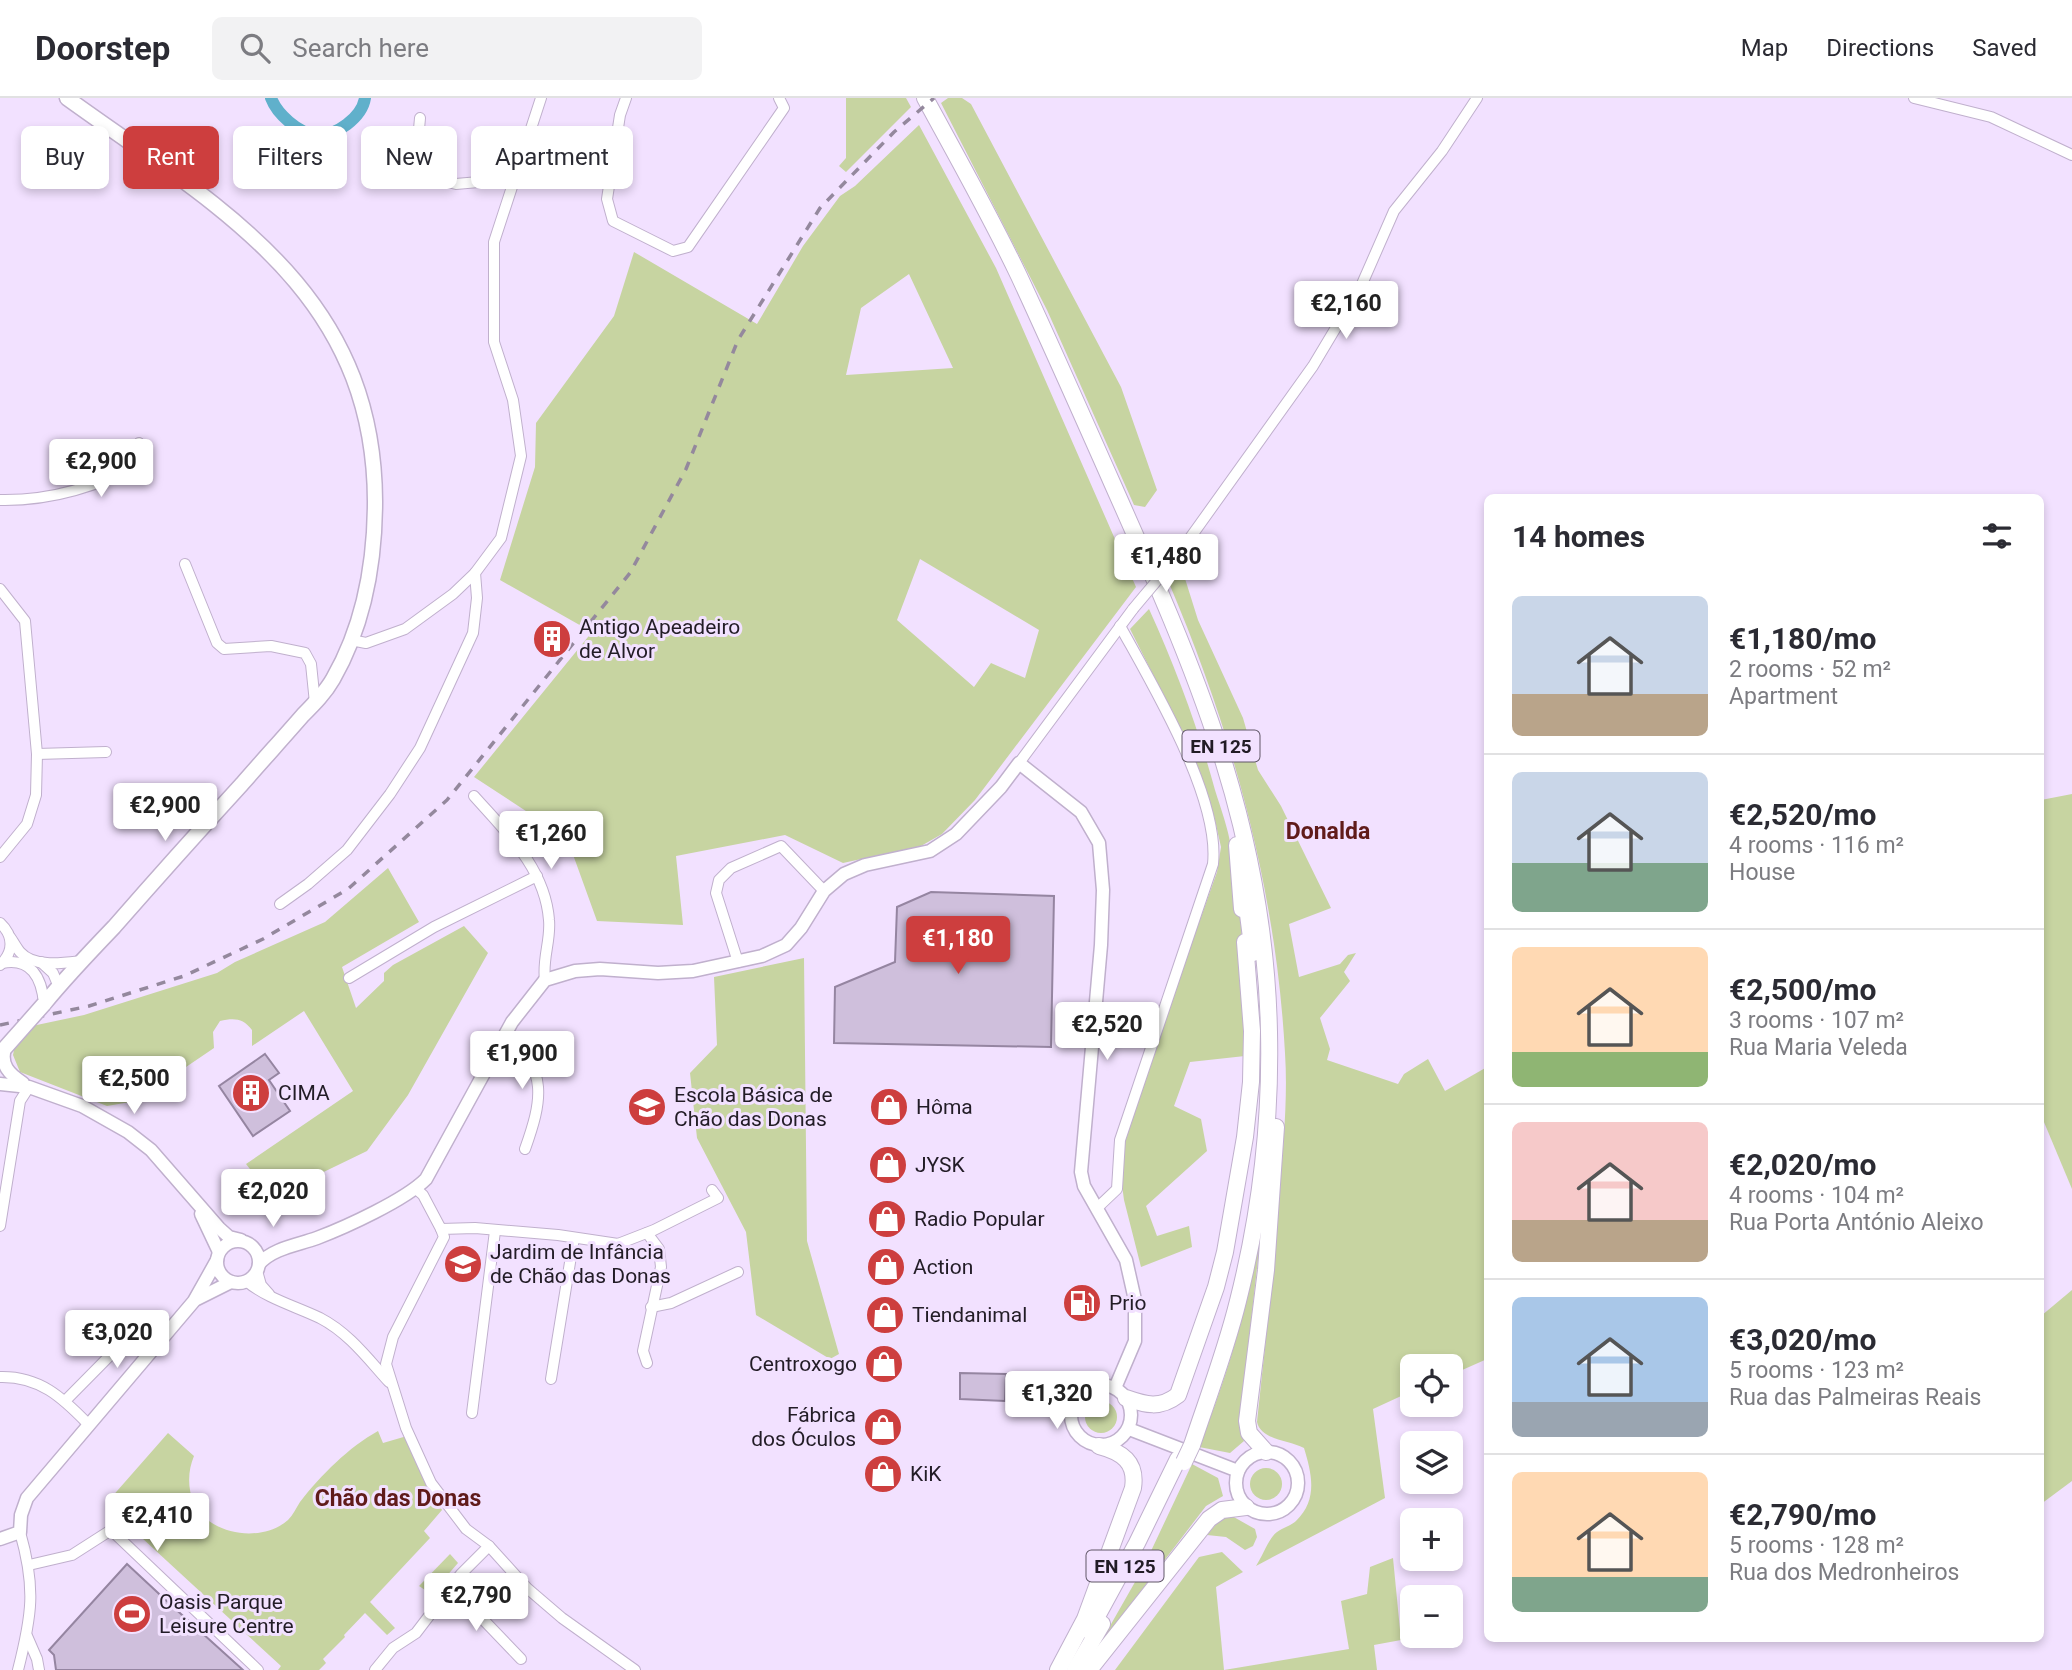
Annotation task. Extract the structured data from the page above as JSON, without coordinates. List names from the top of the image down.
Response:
{
  "streets": {
    "main road": ["EN 125"]
  },
  "districts": ["Donalda", "Chão das Donas"],
  "places": {
    "building": ["Antigo Apeadeiro de Alvor", "CIMA"],
    "school or university": ["Escola Básica de Chão das Donas", "Jardim de Infância de Chão das Donas"],
    "shop": [
      "Hôma",
      "JYSK",
      "Radio Popular",
      "Action",
      "Tiendanimal",
      "Centroxogo",
      "Fábrica dos Óculos",
      "KiK"
    ],
    "fuel station": ["Prio"],
    "sports": ["Oasis Parque Leisure Centre"]
  },
  "page": {
    "header": "Doorstep",
    "search": "Search here",
    "nav": ["Map", "Directions", "Saved"],
    "chip": [
      "Buy",
      "Rent",
      "Filters",
      "New",
      "Apartment"
    ],
    "price": [
      "€2,160",
      "€2,900",
      "€1,480",
      "€2,900",
      "€1,260",
      "€1,180",
      "€2,520",
      "€1,900",
      "€2,500",
      "€2,020",
      "€3,020",
      "€1,320",
      "€2,410",
      "€2,790"
    ],
    "heading": "14 homes",
    "list": [
      {
        "name": "€1,180/mo",
        "note": "2 rooms · 52 m² · Apartment"
      },
      {
        "name": "€2,520/mo",
        "note": "4 rooms · 116 m² · House"
      },
      {
        "name": "€2,500/mo",
        "note": "3 rooms · 107 m² · Rua Maria Veleda"
      },
      {
        "name": "€2,020/mo",
        "note": "4 rooms · 104 m² · Rua Porta António Aleixo"
      },
      {
        "name": "€3,020/mo",
        "note": "5 rooms · 123 m² · Rua das Palmeiras Reais"
      },
      {
        "name": "€2,790/mo",
        "note": "5 rooms · 128 m² · Rua dos Medronheiros"
      }
    ],
    "map_buttons": ["+", "−"]
  }
}
